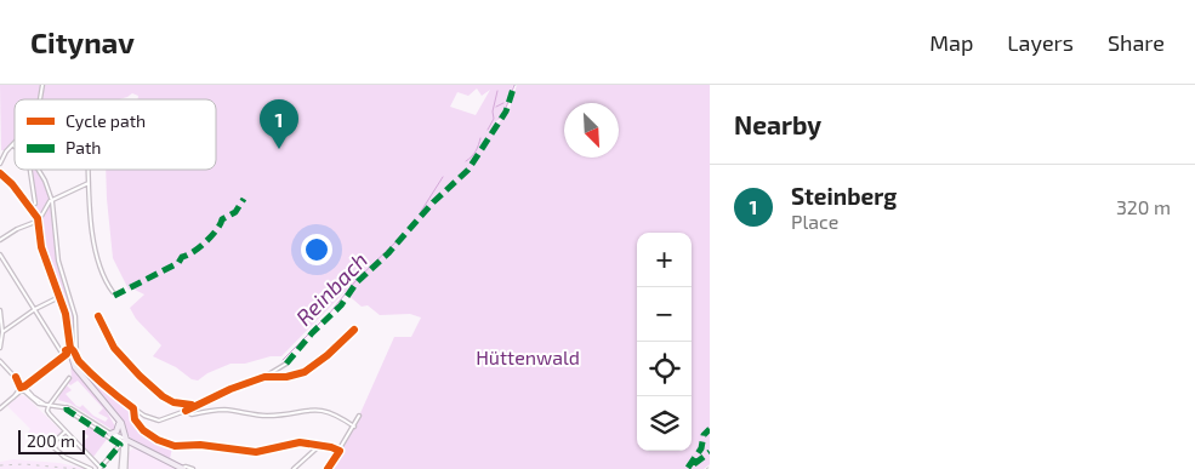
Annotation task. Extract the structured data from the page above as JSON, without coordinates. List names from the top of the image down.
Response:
{
  "water": ["Reinbach"],
  "parks": ["Hüttenwald"],
  "legend": ["Cycle path", "Path"],
  "scale_bar": "200 m",
  "north": "bottom right",
  "page": {
    "header": "Citynav",
    "nav": ["Map", "Layers", "Share"],
    "heading": "Nearby",
    "pins": "1",
    "list": [
      {
        "mark": "1",
        "name": "Steinberg",
        "note": "Place",
        "value": "320 m"
      }
    ],
    "map_buttons": ["+", "−"],
    "scale": "200 m"
  }
}
